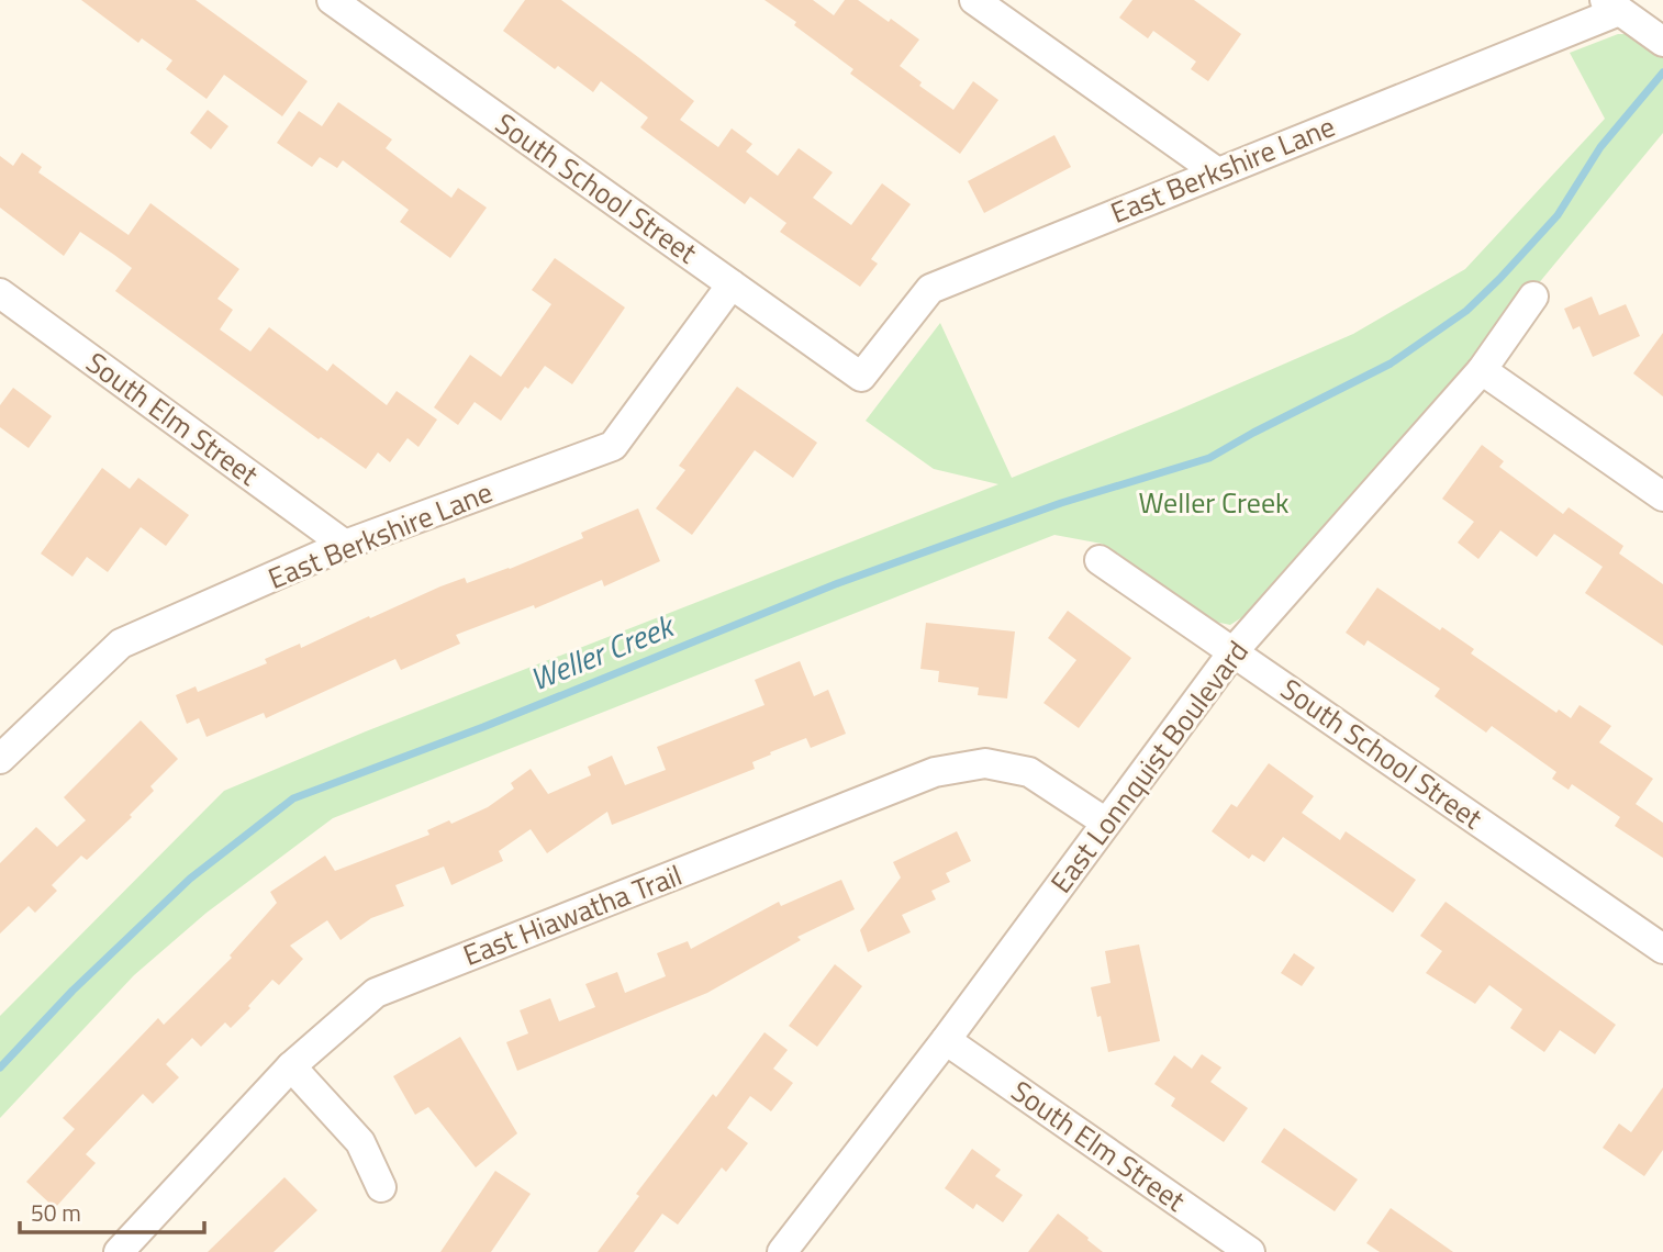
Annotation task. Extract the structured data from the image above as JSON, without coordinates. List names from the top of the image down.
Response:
{
  "streets": {
    "street": [
      "East Berkshire Lane",
      "South School Street",
      "South Elm Street",
      "East Lonnquist Boulevard",
      "East Hiawatha Trail"
    ]
  },
  "crossings": [
    ["East Berkshire Lane", "South School Street"],
    ["East Berkshire Lane", "South Elm Street"],
    ["South School Street", "East Lonnquist Boulevard"],
    ["South Elm Street", "East Lonnquist Boulevard"],
    ["East Lonnquist Boulevard", "East Hiawatha Trail"]
  ],
  "water": ["Weller Creek"],
  "parks": ["Weller Creek"],
  "scale_bar": "50 m"
}
